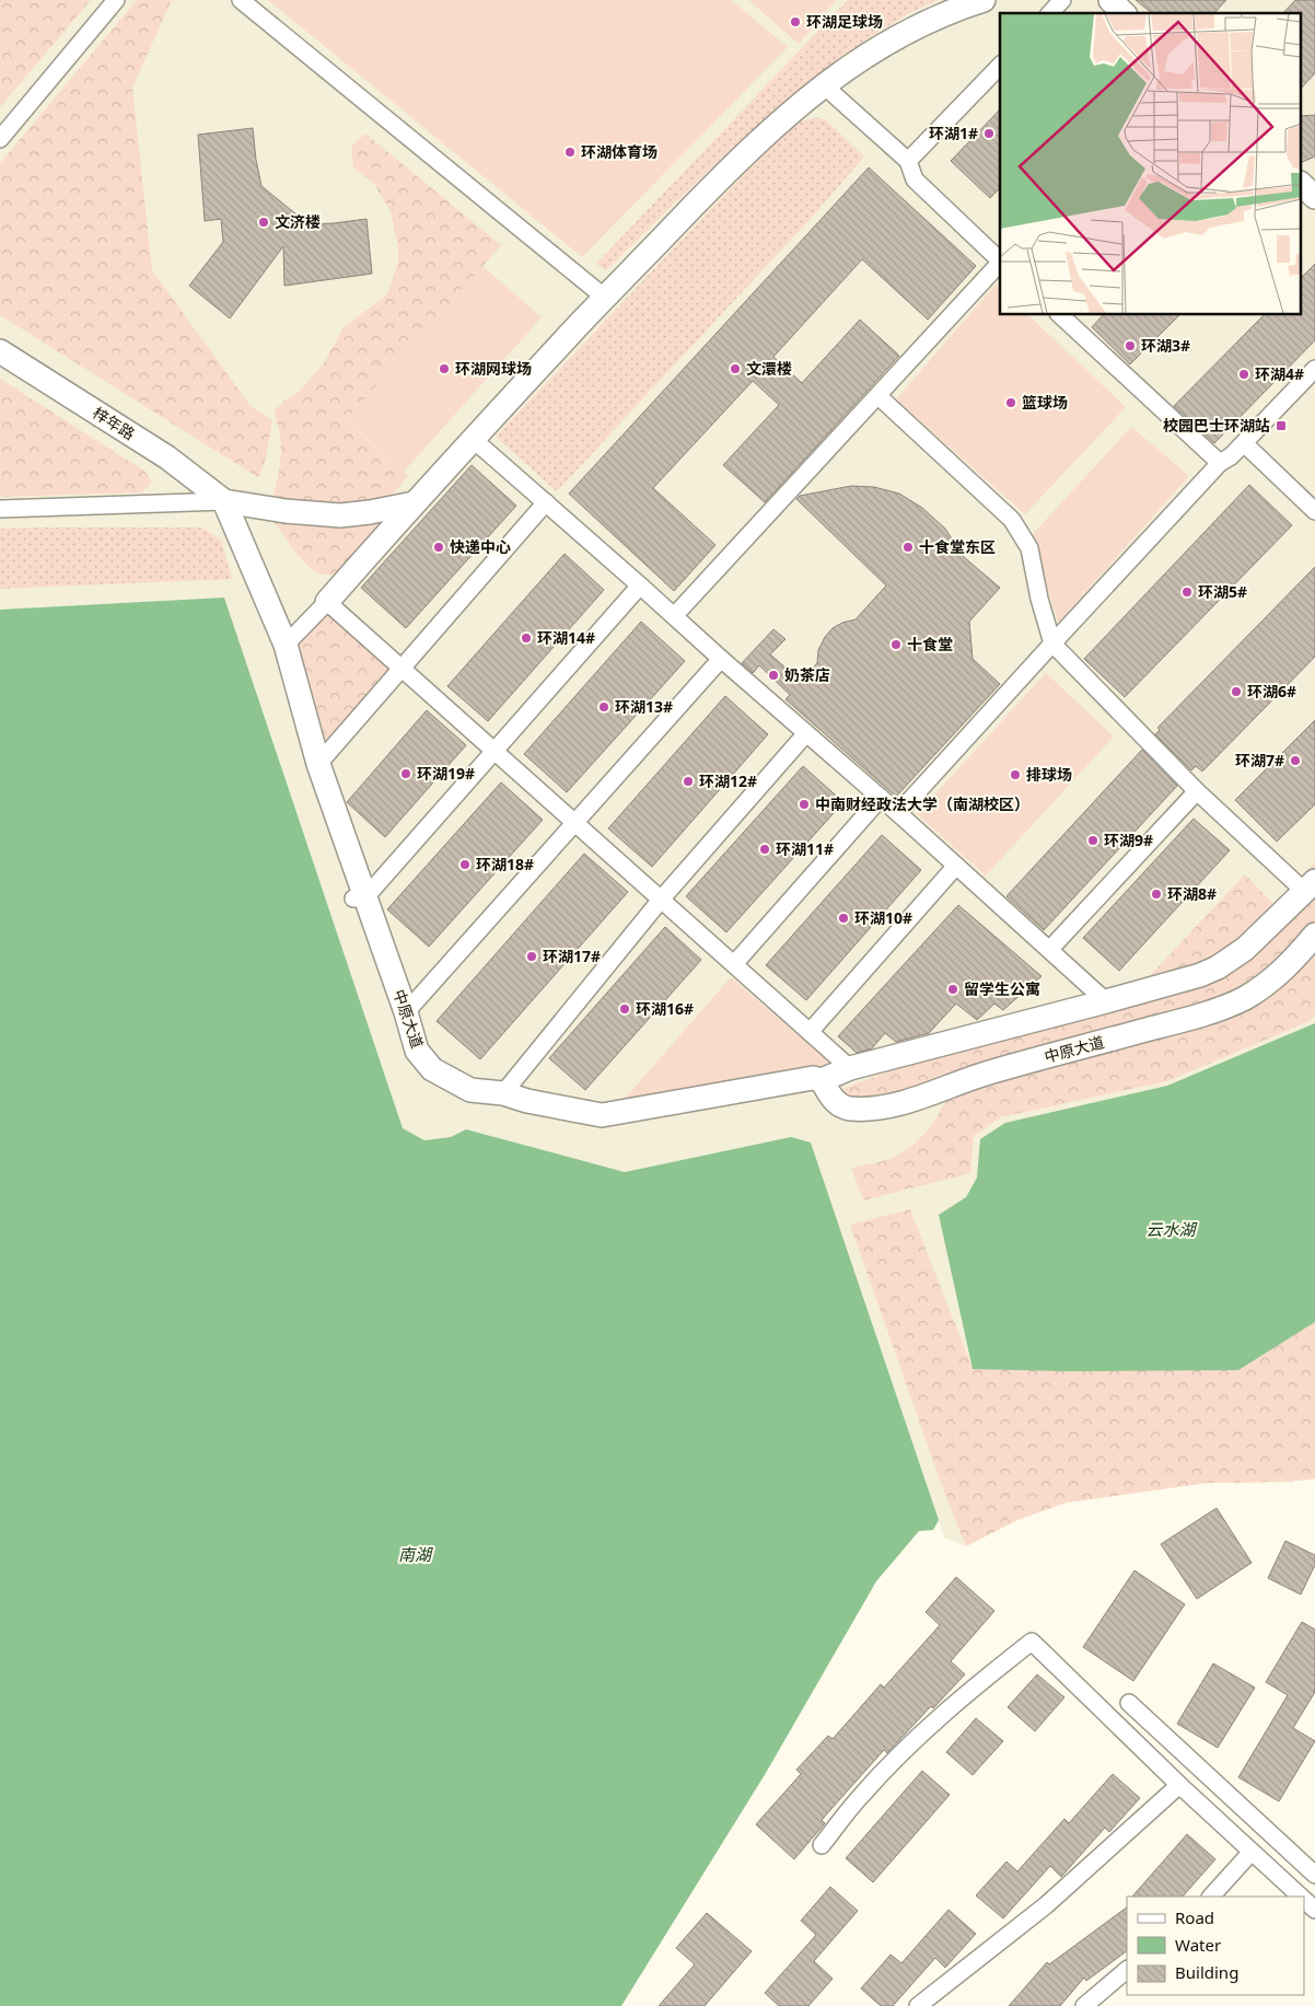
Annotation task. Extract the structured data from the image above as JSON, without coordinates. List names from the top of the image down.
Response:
{
  "streets": {
    "main road": ["梓年路", "中原大道"]
  },
  "crossings": [
    ["梓年路", "中原大道"]
  ],
  "water": ["云水湖", "南湖"],
  "places": {
    "other": [
      "环湖足球场",
      "环湖1#",
      "环湖体育场",
      "文济楼",
      "环湖3#",
      "环湖网球场",
      "文澴楼",
      "环湖4#",
      "篮球场",
      "快递中心",
      "十食堂东区",
      "环湖5#",
      "环湖14#",
      "十食堂",
      "奶茶店",
      "环湖6#",
      "环湖13#",
      "环湖7#",
      "环湖19#",
      "排球场",
      "环湖12#",
      "中南财经政法大学（南湖校区）",
      "环湖9#",
      "环湖11#",
      "环湖18#",
      "环湖8#",
      "环湖10#",
      "环湖17#",
      "留学生公寓",
      "环湖16#"
    ],
    "transit": ["校园巴士环湖站"]
  },
  "legend": ["Road", "Water", "Building"]
}
